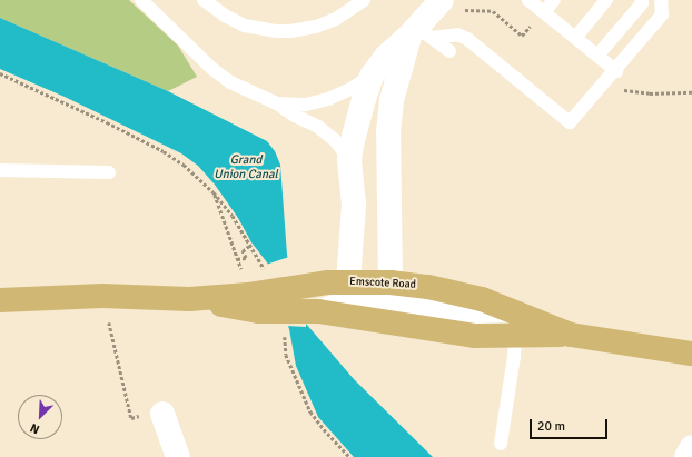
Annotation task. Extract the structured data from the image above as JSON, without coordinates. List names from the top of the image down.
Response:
{
  "streets": {
    "main road": ["Emscote Road"]
  },
  "water": ["Grand Union Canal"],
  "scale_bar": "20 m",
  "north": "bottom left"
}
